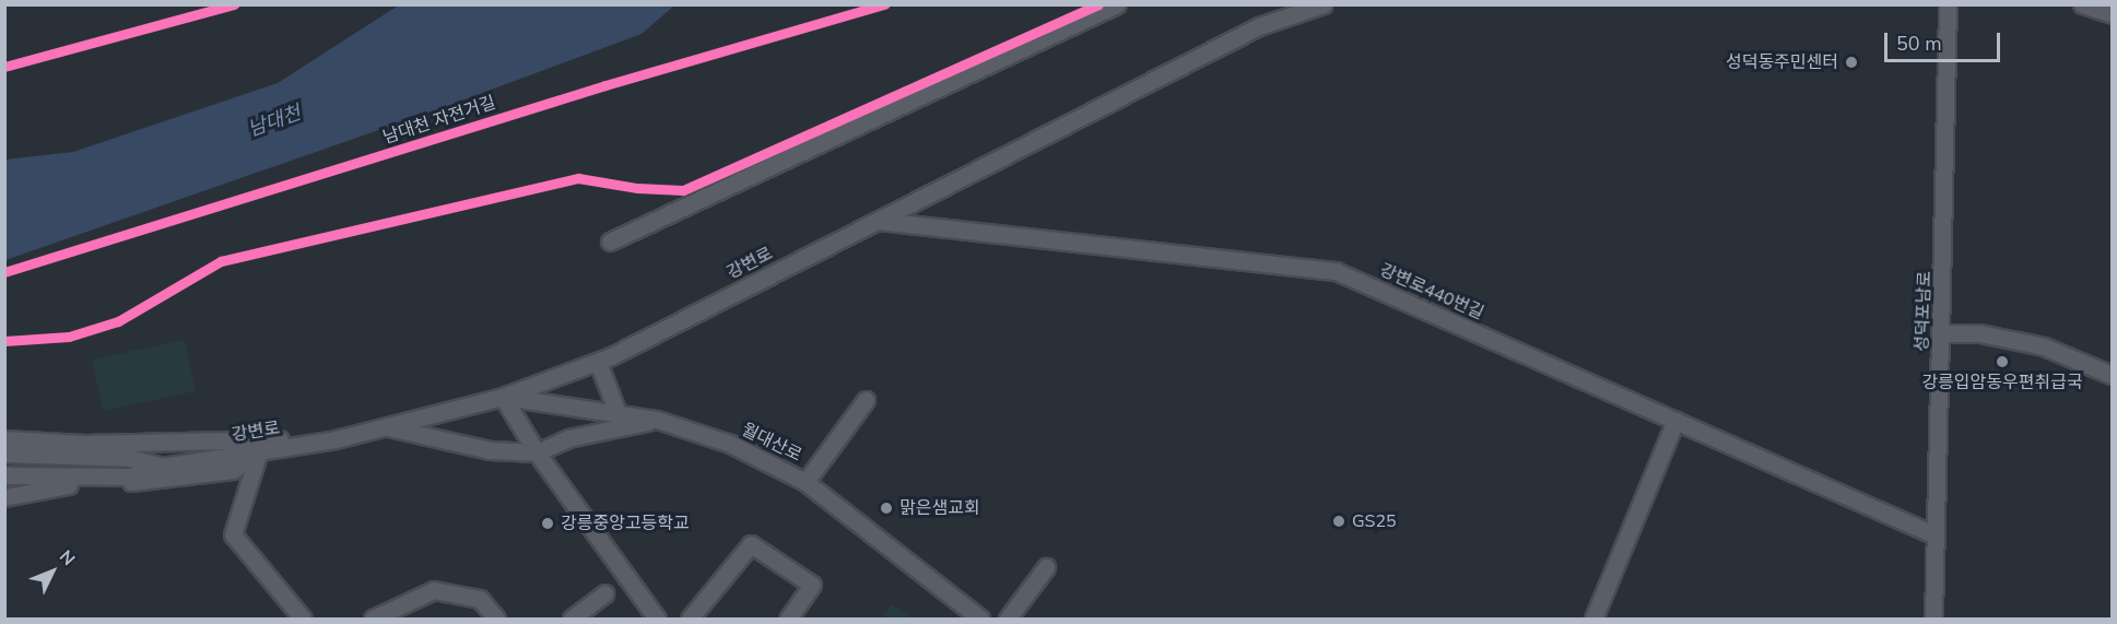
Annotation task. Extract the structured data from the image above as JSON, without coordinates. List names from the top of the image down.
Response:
{
  "streets": {
    "street": [
      "강변로",
      "강변로440번길",
      "성덕포남로",
      "월대산로"
    ],
    "cycle path": ["남대천 자전거길"]
  },
  "crossings": [
    ["강변로", "강변로440번길"],
    ["강변로", "월대산로"],
    ["강변로440번길", "성덕포남로"]
  ],
  "water": ["남대천"],
  "places": [
    "성덕동주민센터",
    "강릉입암동우편취급국",
    "맑은샘교회",
    "GS25",
    "강릉중앙고등학교"
  ],
  "scale_bar": "50 m",
  "north": "top right"
}
